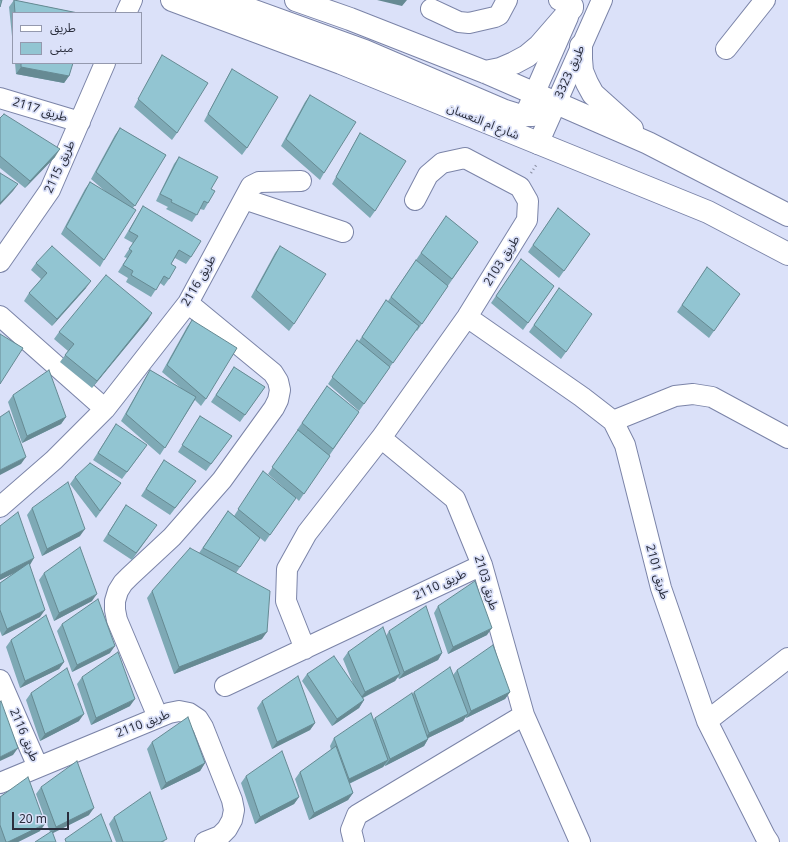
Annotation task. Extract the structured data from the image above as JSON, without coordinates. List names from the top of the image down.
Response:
{
  "streets": {
    "main road": ["شارع ام النعسان"],
    "street": [
      "طريق 3323",
      "طريق 2117",
      "طريق 2115",
      "طريق 2103",
      "طريق 2116",
      "طريق 2101",
      "طريق 2110"
    ]
  },
  "crossings": [
    ["طريق 3323", "شارع ام النعسان"],
    ["طريق 2117", "طريق 2115"],
    ["طريق 2103", "طريق 2101"],
    ["طريق 2103", "طريق 2110"],
    ["طريق 2116", "طريق 2110"]
  ],
  "legend": ["طريق", "مبنى"],
  "scale_bar": "20 m"
}
